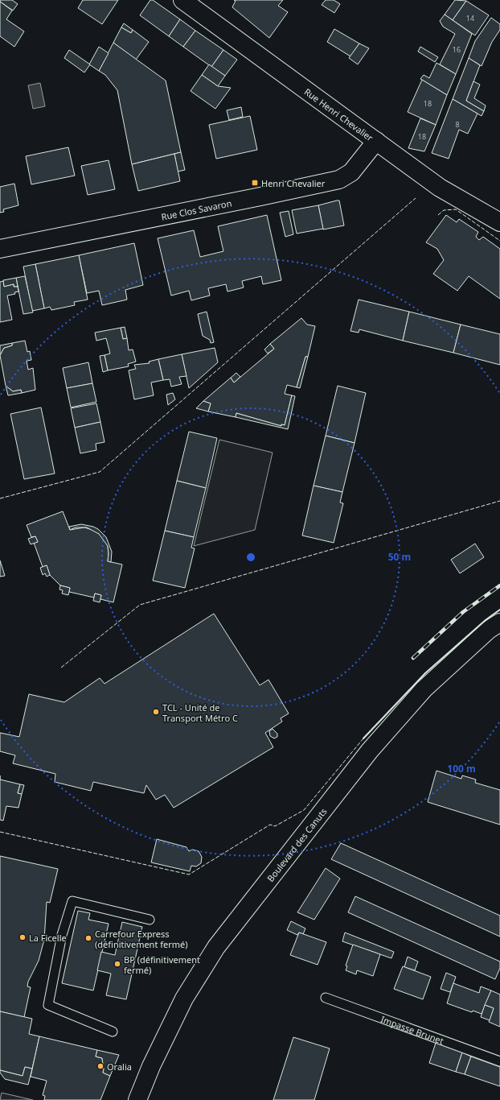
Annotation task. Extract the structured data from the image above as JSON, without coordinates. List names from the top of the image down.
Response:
{
  "streets": {
    "street": ["Rue Henri Chevalier", "Rue Clos Savaron", "Boulevard des Canuts"],
    "lane": ["Impasse Brunet"]
  },
  "crossings": [
    ["Rue Henri Chevalier", "Rue Clos Savaron"]
  ],
  "places": {
    "transit": ["Henri Chevalier"],
    "other": [
      "TCL - Unité de Transport Métro C",
      "La Ficelle",
      "Carrefour Express (définitivement fermé)",
      "BP (définitivement fermé)",
      "Oralia"
    ]
  },
  "house_numbers": [
    "14",
    "16",
    "18",
    "8",
    "18"
  ],
  "rings": ["50 m", "100 m"]
}
